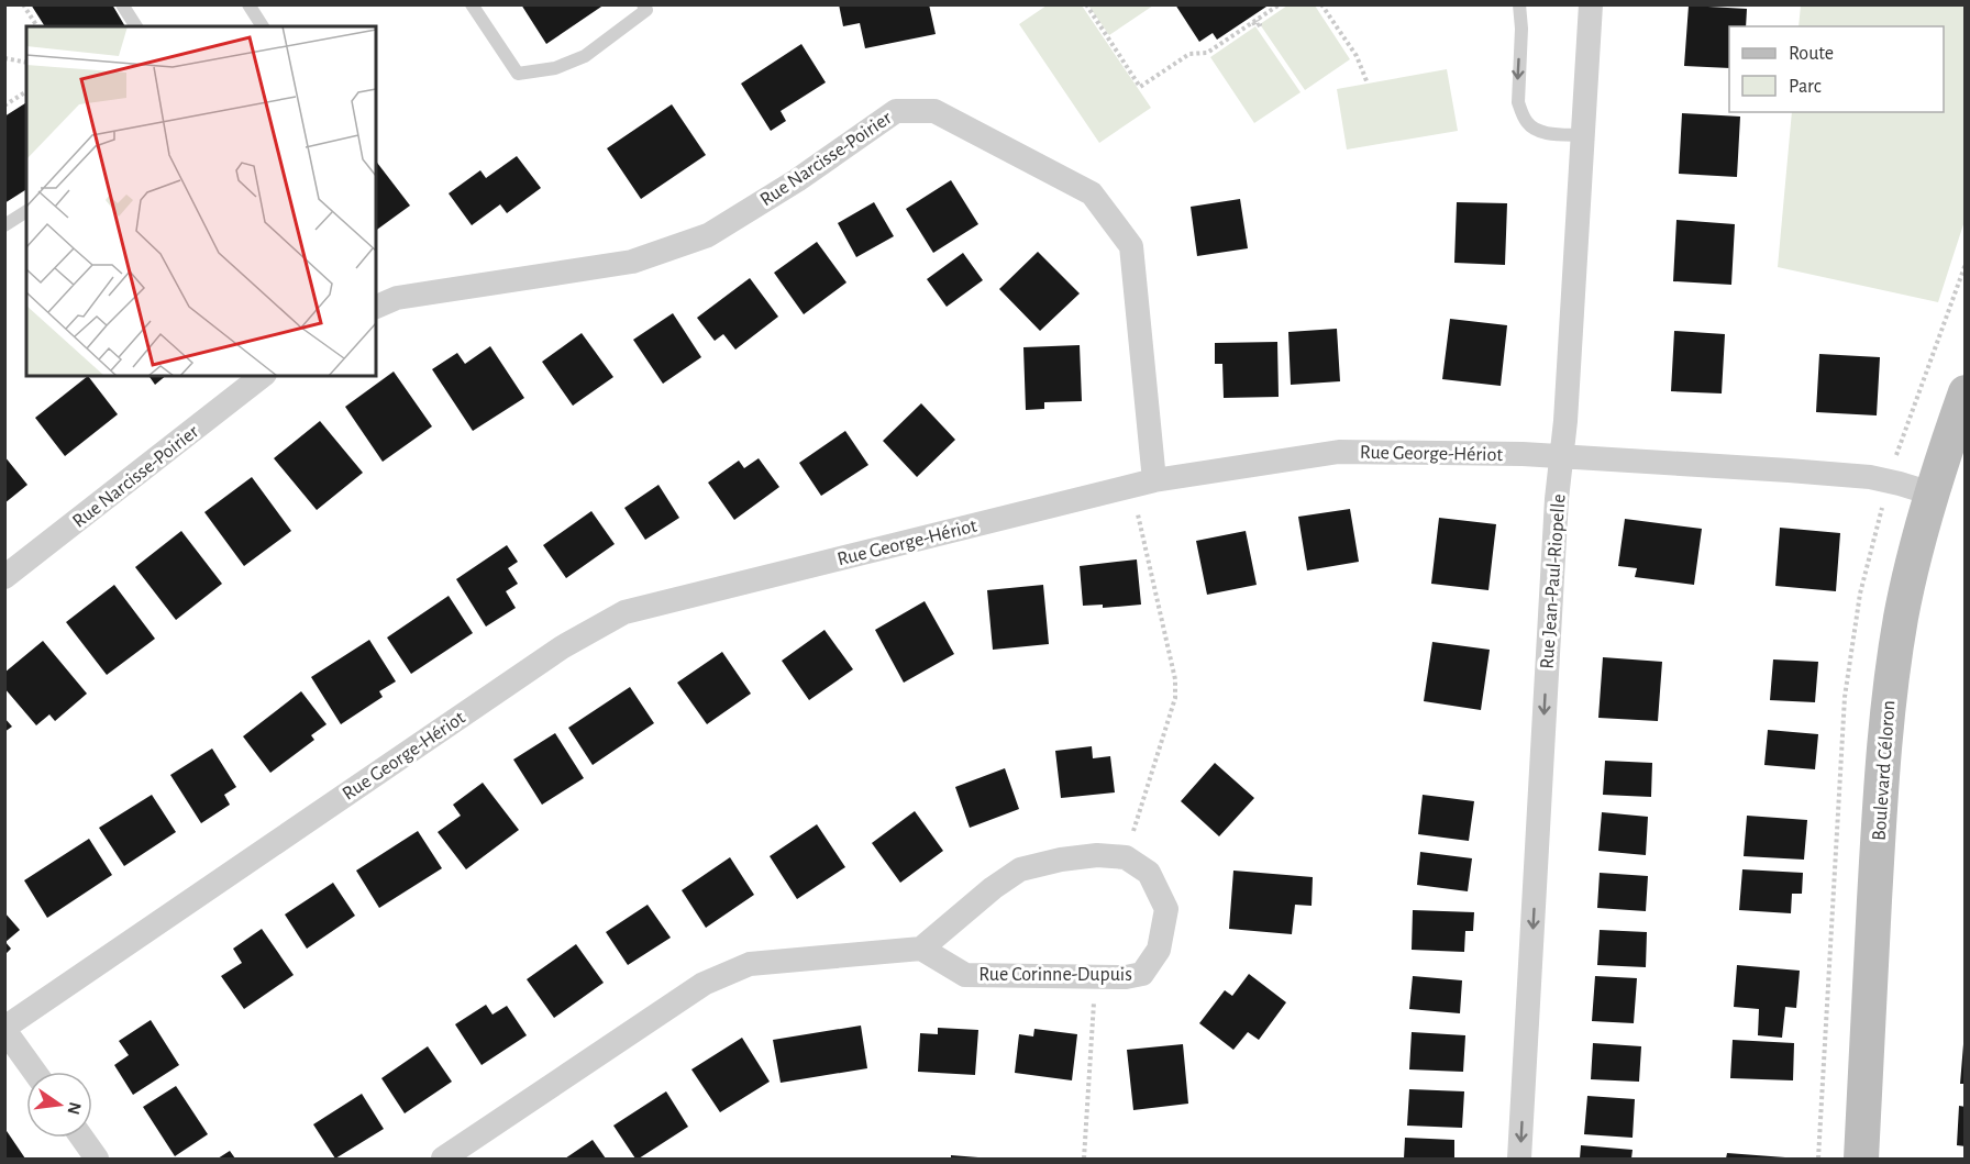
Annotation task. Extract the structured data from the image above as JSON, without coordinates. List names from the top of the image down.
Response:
{
  "streets": {
    "street": [
      "Rue Narcisse-Poirier",
      "Rue George-Hériot",
      "Rue Jean-Paul-Riopelle",
      "Boulevard Céloron",
      "Rue Corinne-Dupuis"
    ]
  },
  "crossings": [
    ["Rue Narcisse-Poirier", "Rue George-Hériot"],
    ["Rue George-Hériot", "Rue Jean-Paul-Riopelle"],
    ["Rue George-Hériot", "Boulevard Céloron"]
  ],
  "one_way": ["Rue Jean-Paul-Riopelle"],
  "legend": ["Route", "Parc"],
  "north": "right"
}
